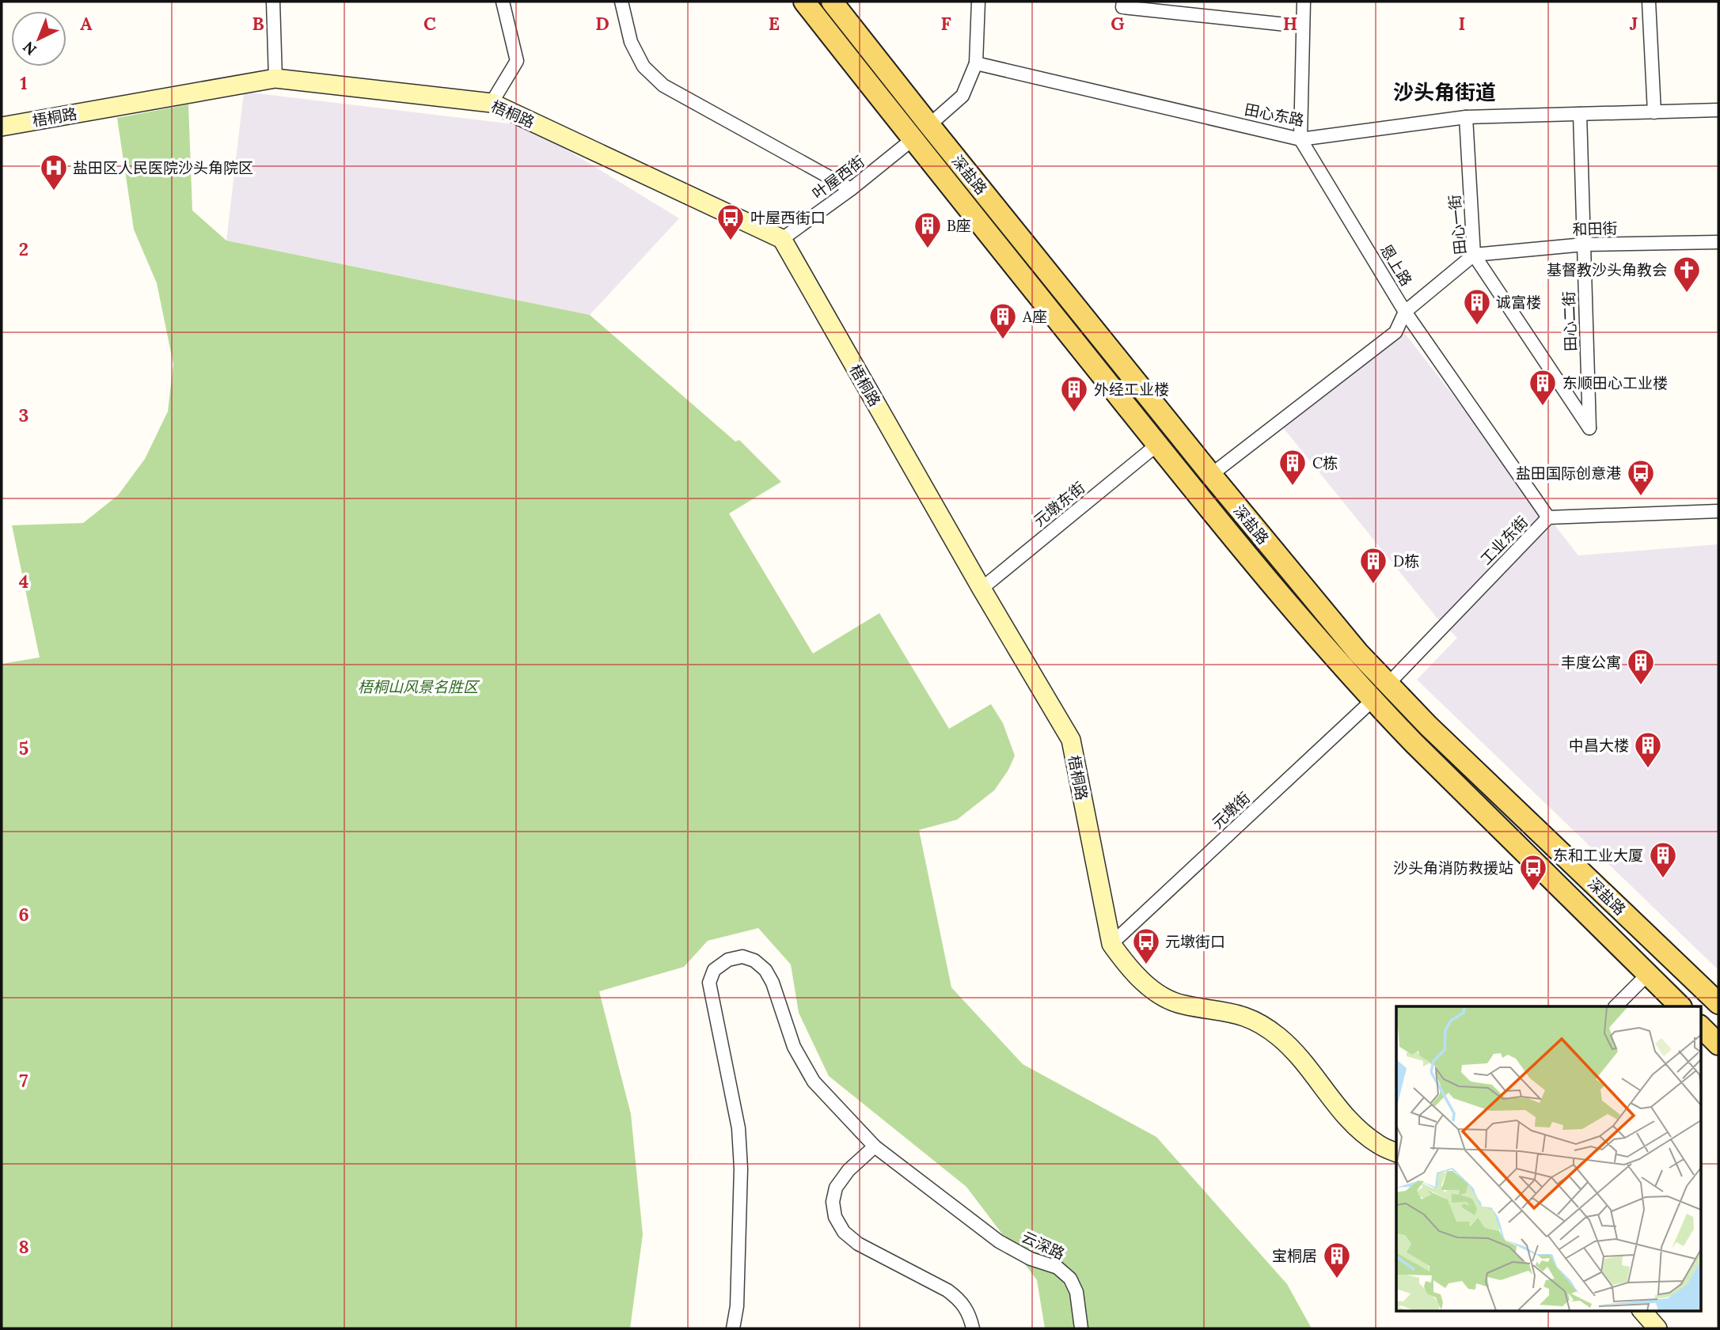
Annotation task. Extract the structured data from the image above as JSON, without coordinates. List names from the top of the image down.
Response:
{
  "streets": {
    "main road": ["深盐路"],
    "street": [
      "梧桐路",
      "田心东路",
      "叶屋西街",
      "田心一街",
      "和田街",
      "恩上路",
      "田心二街",
      "元墩东街",
      "工业东街",
      "元墩街",
      "云深路"
    ]
  },
  "crossings": [
    ["梧桐路", "叶屋西街"],
    ["梧桐路", "元墩东街"],
    ["梧桐路", "元墩街"],
    ["田心东路", "田心一街"],
    ["田心东路", "恩上路"],
    ["田心东路", "田心二街"],
    ["深盐路", "叶屋西街"],
    ["深盐路", "元墩东街"],
    ["深盐路", "工业东街"],
    ["深盐路", "元墩街"],
    ["田心一街", "和田街"],
    ["田心一街", "田心二街"],
    ["和田街", "田心二街"],
    ["恩上路", "工业东街"]
  ],
  "districts": ["沙头角街道"],
  "parks": ["梧桐山风景名胜区"],
  "places": {
    "hospital": ["盐田区人民医院沙头角院区"],
    "bus stop": [
      "叶屋西街口",
      "盐田国际创意港",
      "沙头角消防救援站",
      "元墩街口"
    ],
    "building": [
      "B座",
      "诚富楼",
      "A座",
      "东顺田心工业楼",
      "外经工业楼",
      "C栋",
      "D栋",
      "丰度公寓",
      "中昌大楼",
      "东和工业大厦",
      "宝桐居"
    ],
    "church": ["基督教沙头角教会"]
  },
  "north": "bottom left",
  "grid": {
    "columns": [
      "A",
      "B",
      "C",
      "D",
      "E",
      "F",
      "G",
      "H",
      "I",
      "J"
    ],
    "rows": [
      "1",
      "2",
      "3",
      "4",
      "5",
      "6",
      "7",
      "8"
    ]
  }
}
